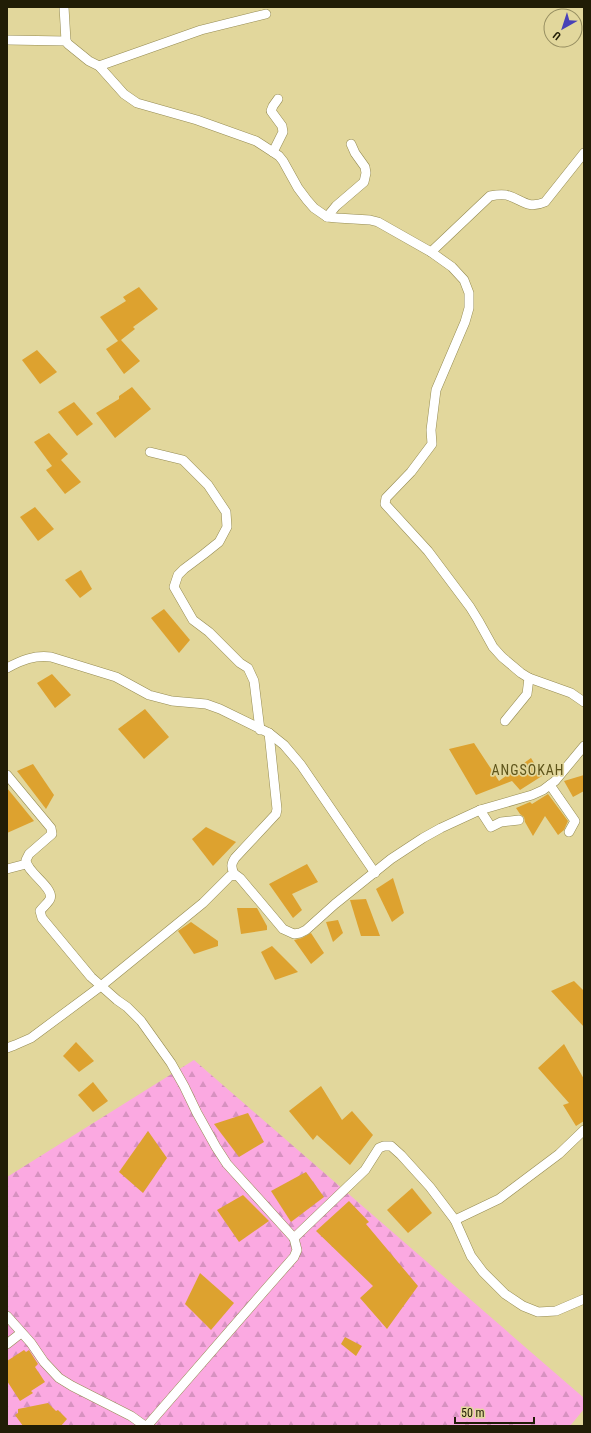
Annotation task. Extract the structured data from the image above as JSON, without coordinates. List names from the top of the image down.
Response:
{
  "districts": ["ANGSOKAH"],
  "scale_bar": "50 m",
  "north": "bottom left"
}
